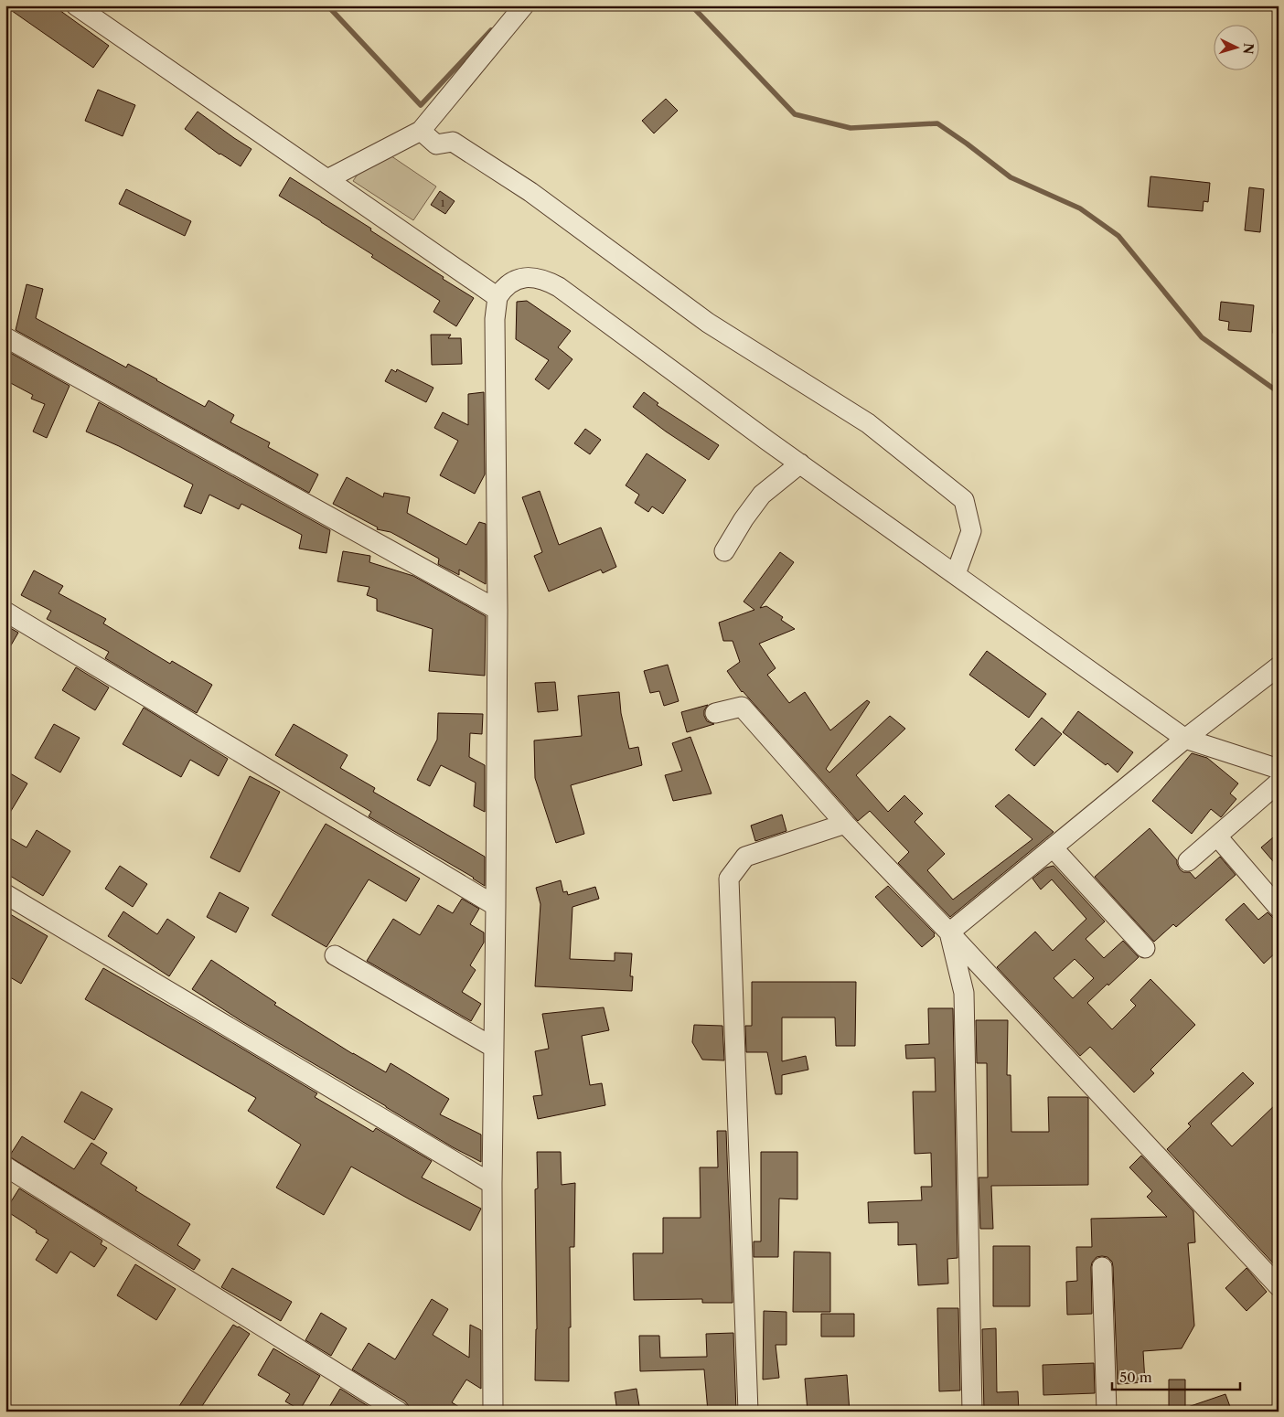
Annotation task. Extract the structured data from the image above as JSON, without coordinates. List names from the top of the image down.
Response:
{
  "house_numbers": ["1"],
  "scale_bar": "50 m",
  "north": "right"
}
